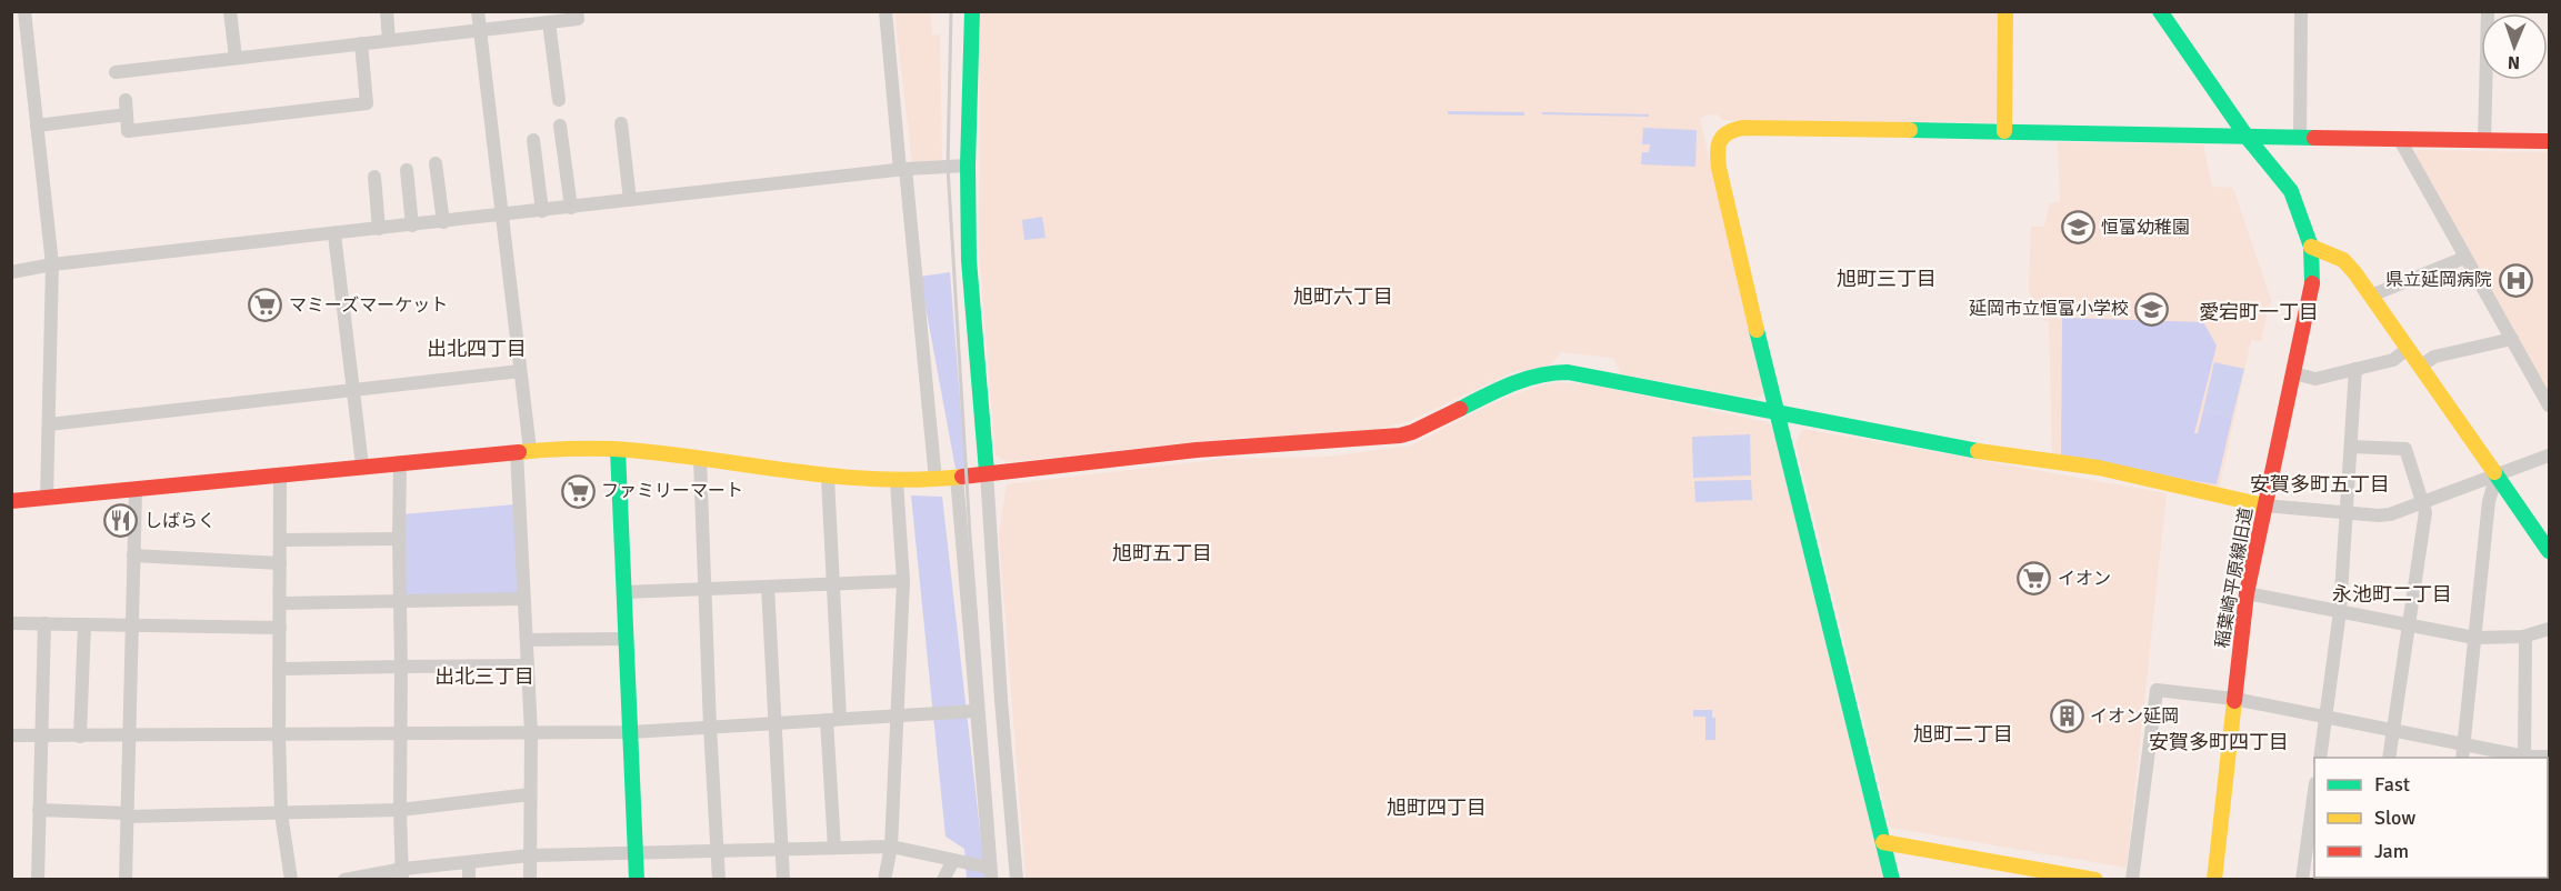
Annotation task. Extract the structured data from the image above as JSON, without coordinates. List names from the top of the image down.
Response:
{
  "streets": {
    "street": ["稲葉崎平原線旧道"]
  },
  "districts": [
    "旭町三丁目",
    "旭町六丁目",
    "愛宕町一丁目",
    "出北四丁目",
    "安賀多町五丁目",
    "旭町五丁目",
    "永池町二丁目",
    "出北三丁目",
    "旭町二丁目",
    "安賀多町四丁目",
    "旭町四丁目"
  ],
  "places": {
    "school or university": ["恒富幼稚園", "延岡市立恒富小学校"],
    "hospital": ["県立延岡病院"],
    "supermarket": ["マミーズマーケット", "ファミリーマート", "イオン"],
    "restaurant": ["しばらく"],
    "building": ["イオン延岡"]
  },
  "legend": ["Fast", "Slow", "Jam"],
  "north": "bottom"
}
